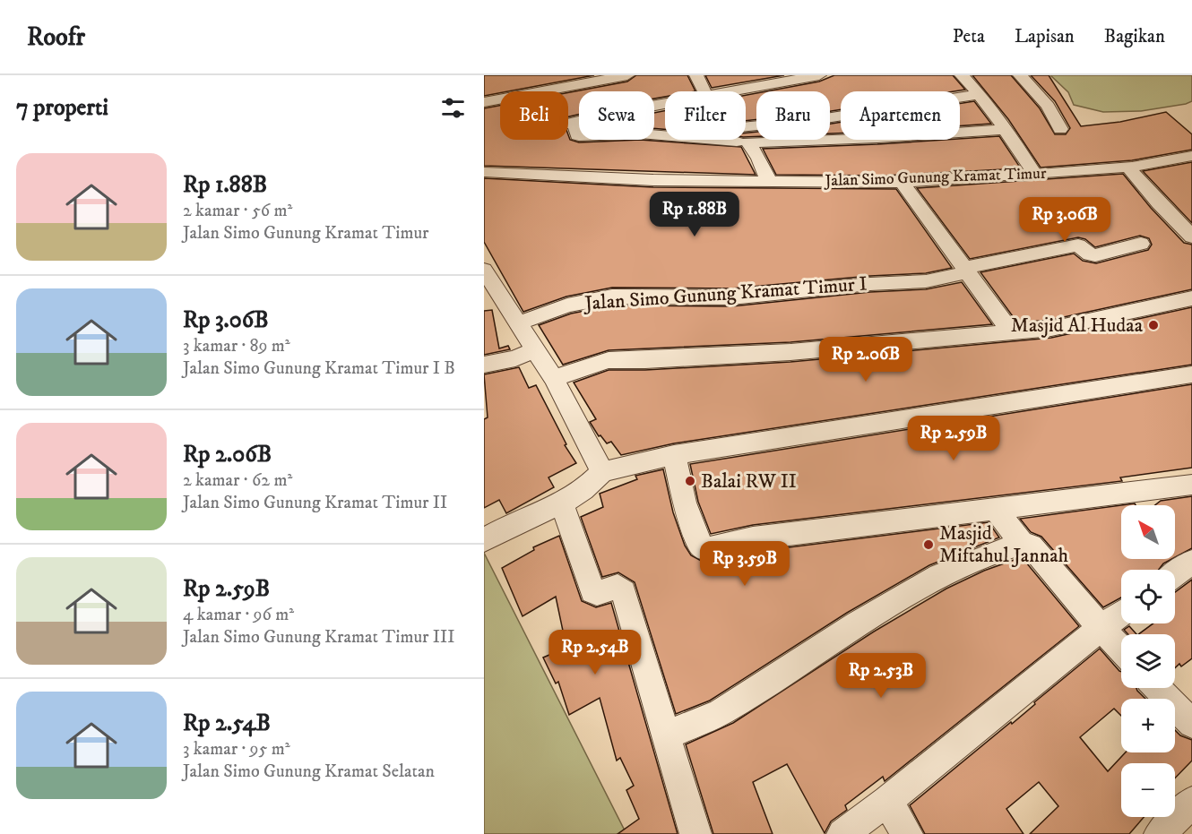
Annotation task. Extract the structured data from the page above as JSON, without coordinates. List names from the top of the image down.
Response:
{
  "streets": {
    "street": ["Jalan Simo Gunung Kramat Timur", "Jalan Simo Gunung Kramat Timur I"]
  },
  "places": ["Masjid Al Hudaa", "Balai RW II", "Masjid Miftahul Jannah"],
  "north": "top left",
  "page": {
    "header": "Roofr",
    "nav": ["Peta", "Lapisan", "Bagikan"],
    "heading": "7 properti",
    "chip": [
      "Beli",
      "Sewa",
      "Filter",
      "Baru",
      "Apartemen"
    ],
    "list": [
      {
        "name": "Rp 1.88B",
        "note": "2 kamar · 56 m² · Jalan Simo Gunung Kramat Timur"
      },
      {
        "name": "Rp 3.06B",
        "note": "3 kamar · 89 m² · Jalan Simo Gunung Kramat Timur I B"
      },
      {
        "name": "Rp 2.06B",
        "note": "2 kamar · 62 m² · Jalan Simo Gunung Kramat Timur II"
      },
      {
        "name": "Rp 2.59B",
        "note": "4 kamar · 96 m² · Jalan Simo Gunung Kramat Timur III"
      },
      {
        "name": "Rp 2.54B",
        "note": "3 kamar · 95 m² · Jalan Simo Gunung Kramat Selatan"
      }
    ],
    "price": [
      "Rp 1.88B",
      "Rp 3.06B",
      "Rp 2.06B",
      "Rp 2.59B",
      "Rp 3.59B",
      "Rp 2.54B",
      "Rp 2.53B"
    ],
    "map_buttons": ["+", "−"]
  }
}
